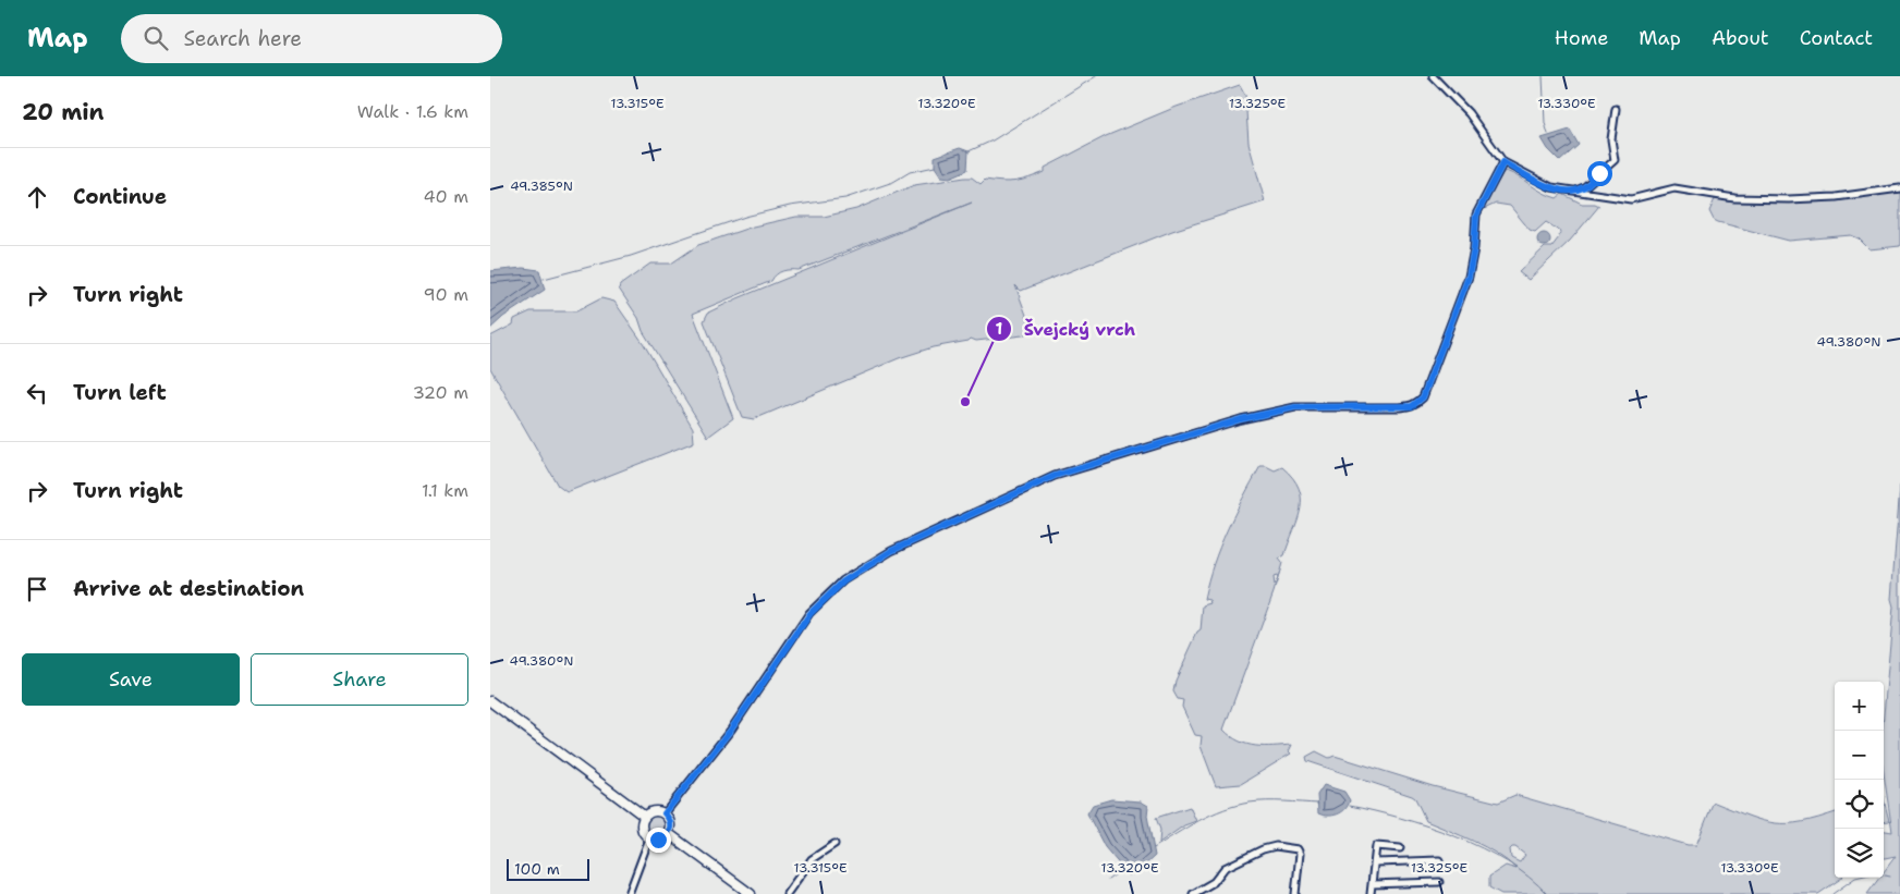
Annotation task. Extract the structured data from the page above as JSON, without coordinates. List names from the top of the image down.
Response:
{
  "places": ["Švejcký vrch"],
  "scale_bar": "100 m",
  "page": {
    "header": "Map",
    "search": "Search here",
    "nav": [
      "Home",
      "Map",
      "About",
      "Contact"
    ],
    "heading": ["20 min", "Walk · 1.6 km"],
    "list": [
      ["Continue", "40 m"],
      ["Turn right", "90 m"],
      ["Turn left", "320 m"],
      ["Turn right", "1.1 km"],
      "Arrive at destination"
    ],
    "buttons": ["Save", "Share"],
    "map_buttons": ["+", "−"],
    "scale": "100 m"
  },
  "coordinates": [
    "13.315°E",
    "13.320°E",
    "13.325°E",
    "13.330°E",
    "49.385°N",
    "49.380°N"
  ]
}
